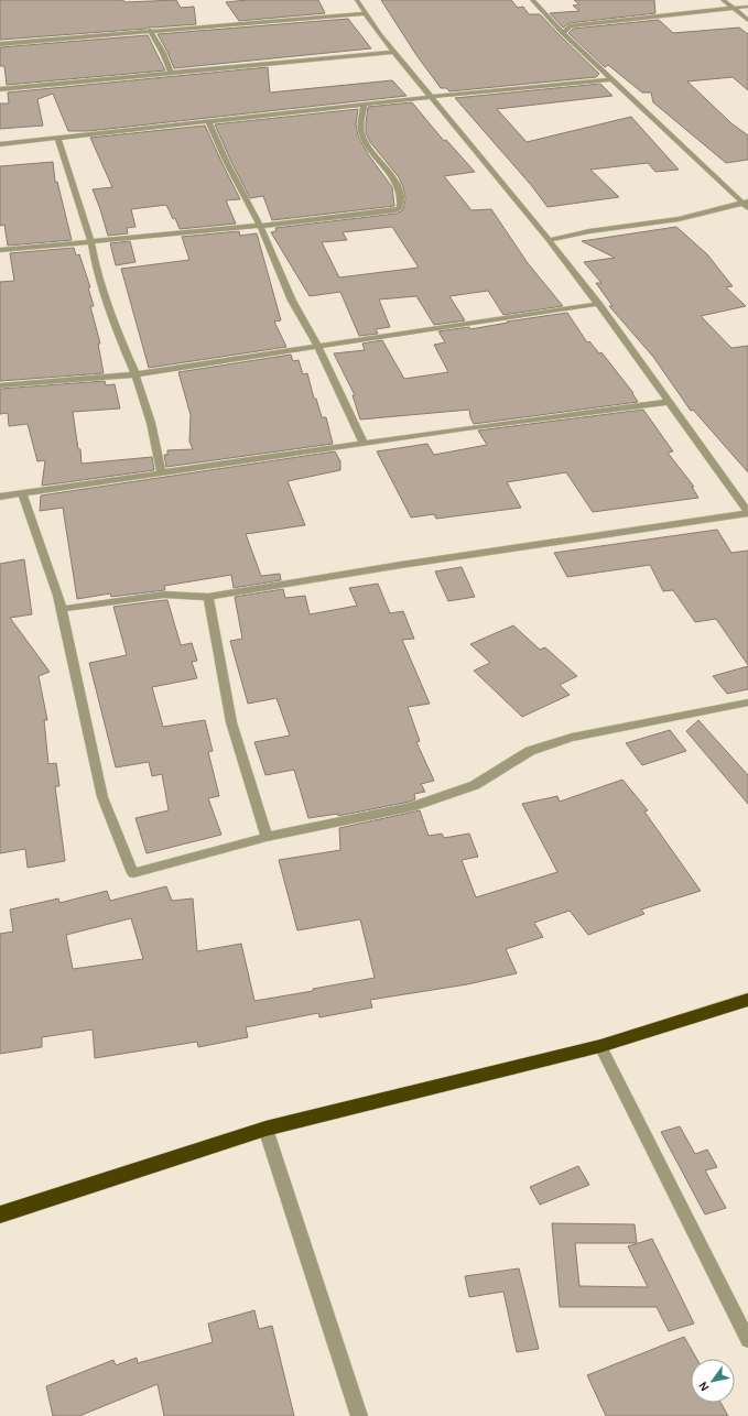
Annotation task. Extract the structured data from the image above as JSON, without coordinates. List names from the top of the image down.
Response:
{
  "north": "bottom left"
}
